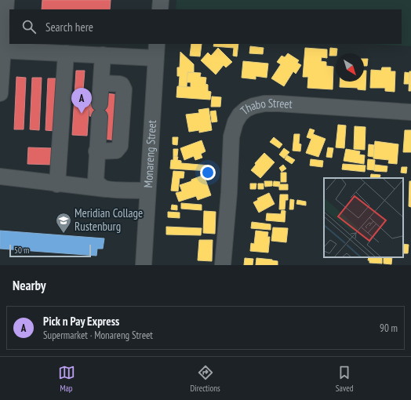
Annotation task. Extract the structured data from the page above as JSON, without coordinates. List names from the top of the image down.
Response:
{
  "streets": {
    "street": ["Thabo Street", "Monareng Street"]
  },
  "places": {
    "school or university": ["Meridian Collage Rustenburg"]
  },
  "scale_bar": "50 m",
  "north": "bottom right",
  "page": {
    "search": "Search here",
    "pins": "A",
    "scale": "50 m",
    "heading": "Nearby",
    "list": [
      {
        "mark": "A",
        "name": "Pick n Pay Express",
        "note": "Supermarket · Monareng Street",
        "value": "90 m"
      }
    ],
    "nav": ["Map", "Directions", "Saved"]
  }
}
